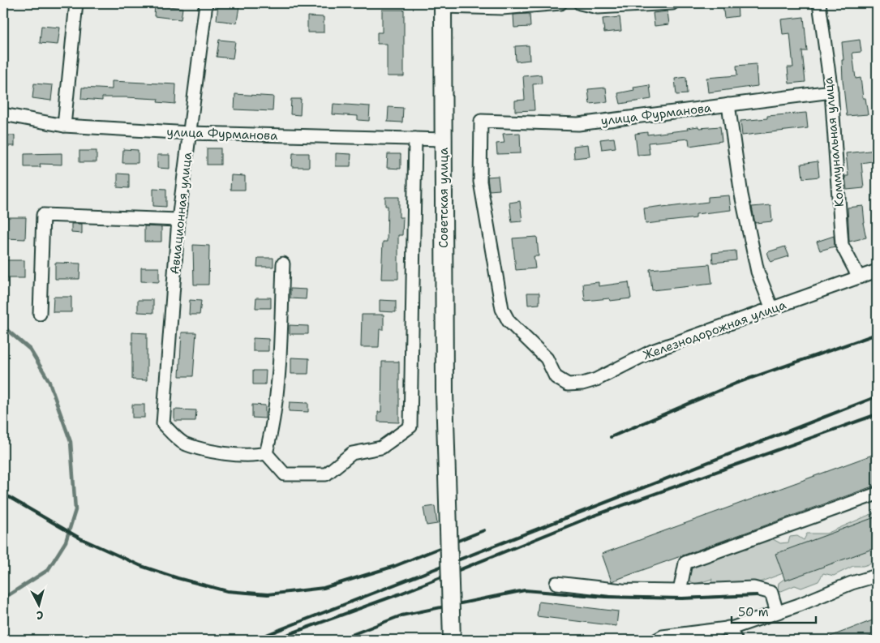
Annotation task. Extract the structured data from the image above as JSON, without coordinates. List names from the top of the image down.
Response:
{
  "streets": {
    "main road": ["Советская улица"],
    "street": [
      "улица Фурманова",
      "Коммунальная улица",
      "Авиационная улица",
      "Железнодорожная улица"
    ]
  },
  "crossings": [
    ["улица Фурманова", "Коммунальная улица"],
    ["улица Фурманова", "Советская улица"],
    ["улица Фурманова", "Авиационная улица"],
    ["улица Фурманова", "Железнодорожная улица"],
    ["Коммунальная улица", "Железнодорожная улица"]
  ],
  "scale_bar": "50 m",
  "north": "bottom"
}
